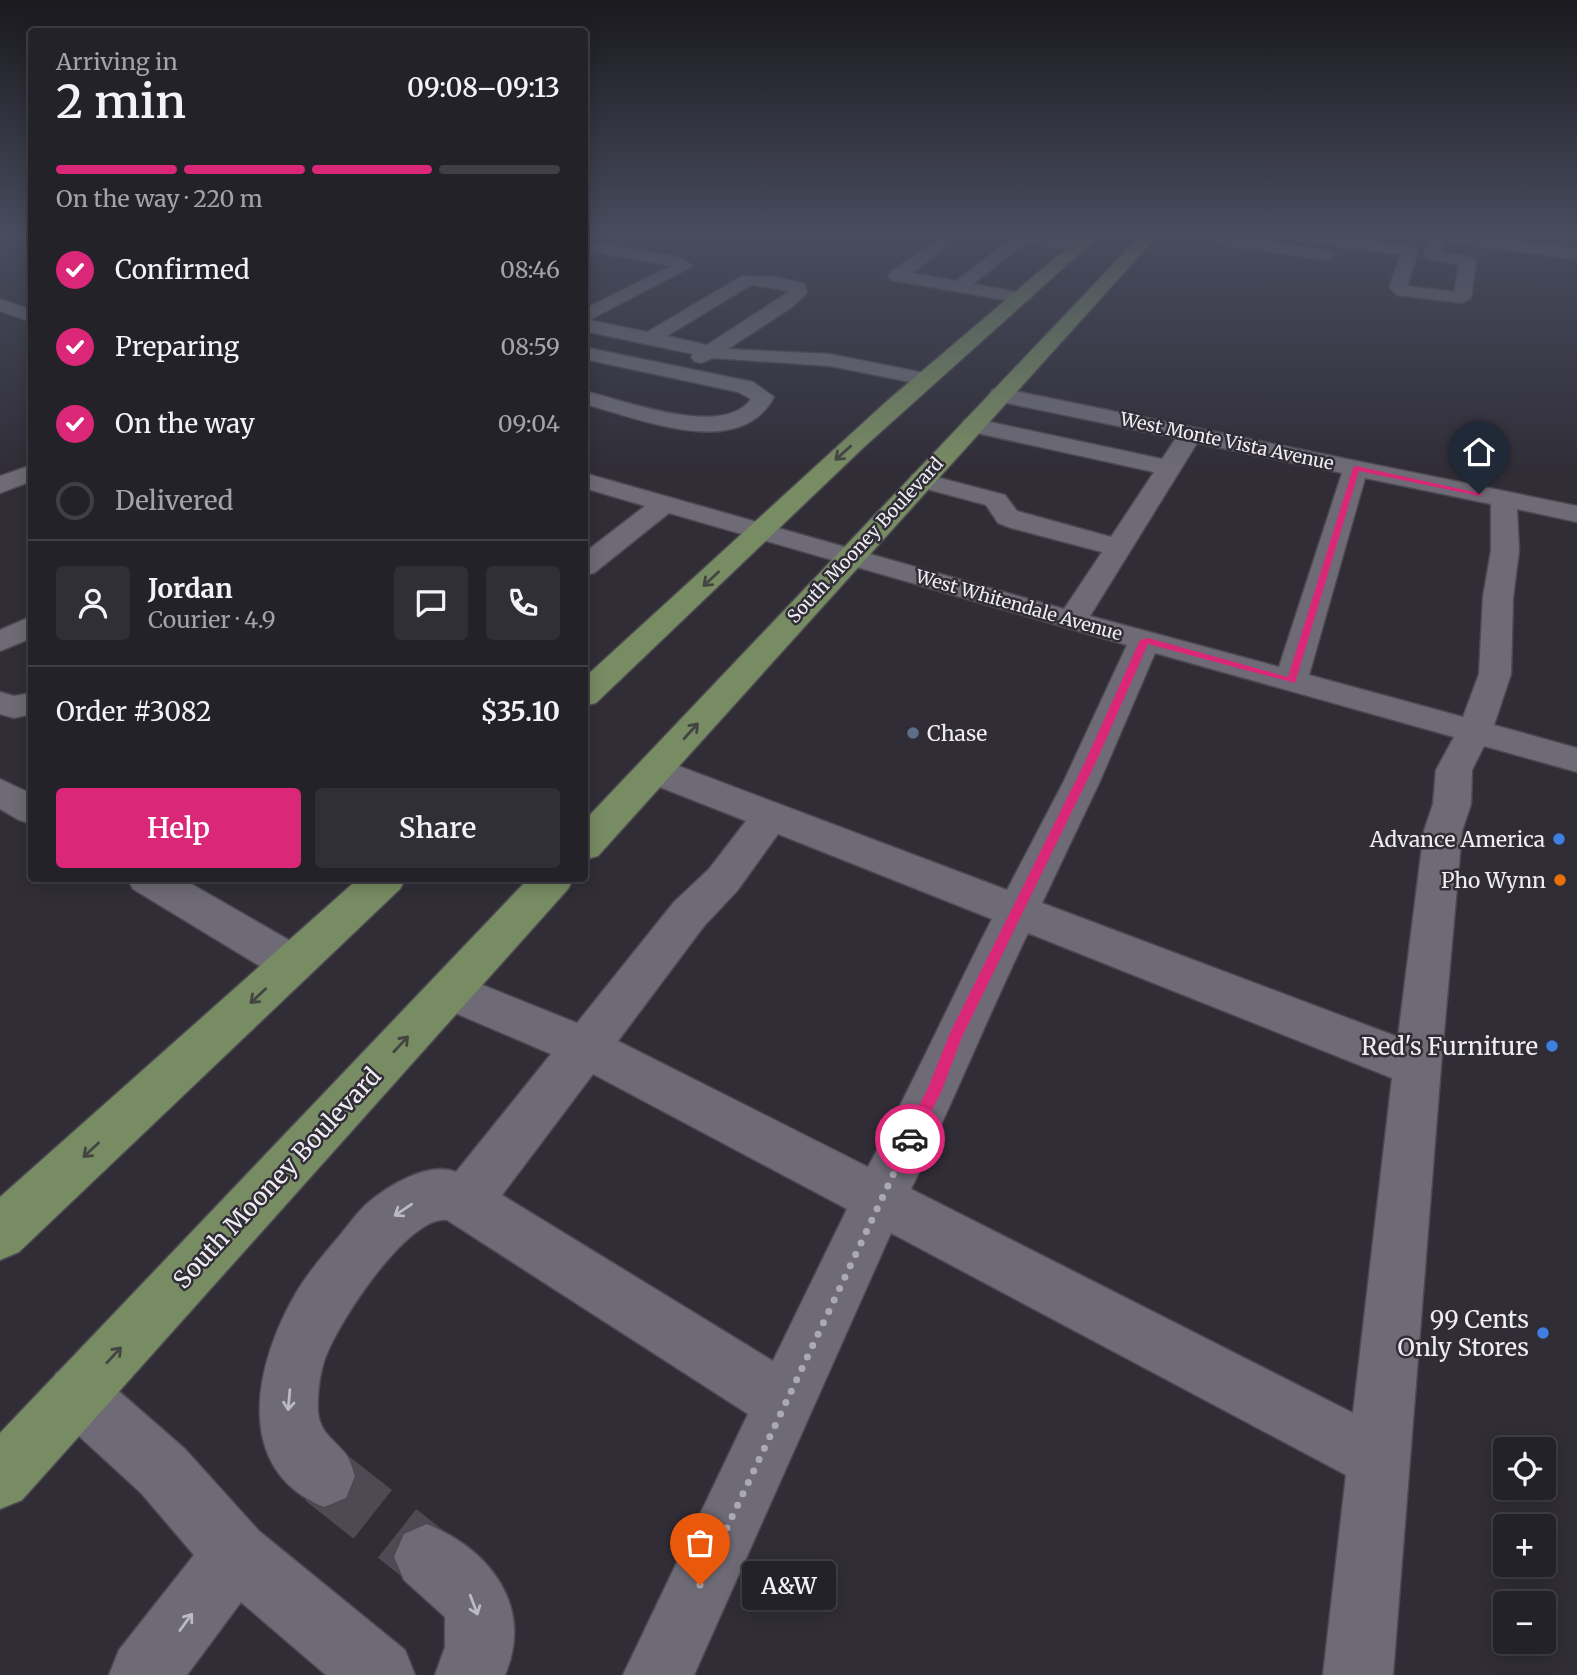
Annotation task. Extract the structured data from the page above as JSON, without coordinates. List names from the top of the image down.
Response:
{
  "streets": {
    "main road": ["South Mooney Boulevard"],
    "street": ["West Monte Vista Avenue", "West Whitendale Avenue"]
  },
  "crossings": [
    ["West Monte Vista Avenue", "South Mooney Boulevard"],
    ["South Mooney Boulevard", "West Whitendale Avenue"]
  ],
  "places": [
    "Chase",
    "Advance America",
    "Pho Wynn",
    "Red's Furniture",
    "99 Cents Only Stores",
    "A&W"
  ],
  "page": {
    "heading": ["2 min", "Arriving in", "09:08–09:13"],
    "panel": [
      "Jordan",
      "Courier · 4.9",
      "Order #3082",
      "$35.10"
    ],
    "bar": "On the way · 220 m",
    "list": [
      ["Confirmed", "08:46"],
      ["Preparing", "08:59"],
      ["On the way", "09:04"],
      "Delivered"
    ],
    "buttons": ["Help", "Share"],
    "map_buttons": ["+", "−"],
    "bubble": "A&W"
  }
}
